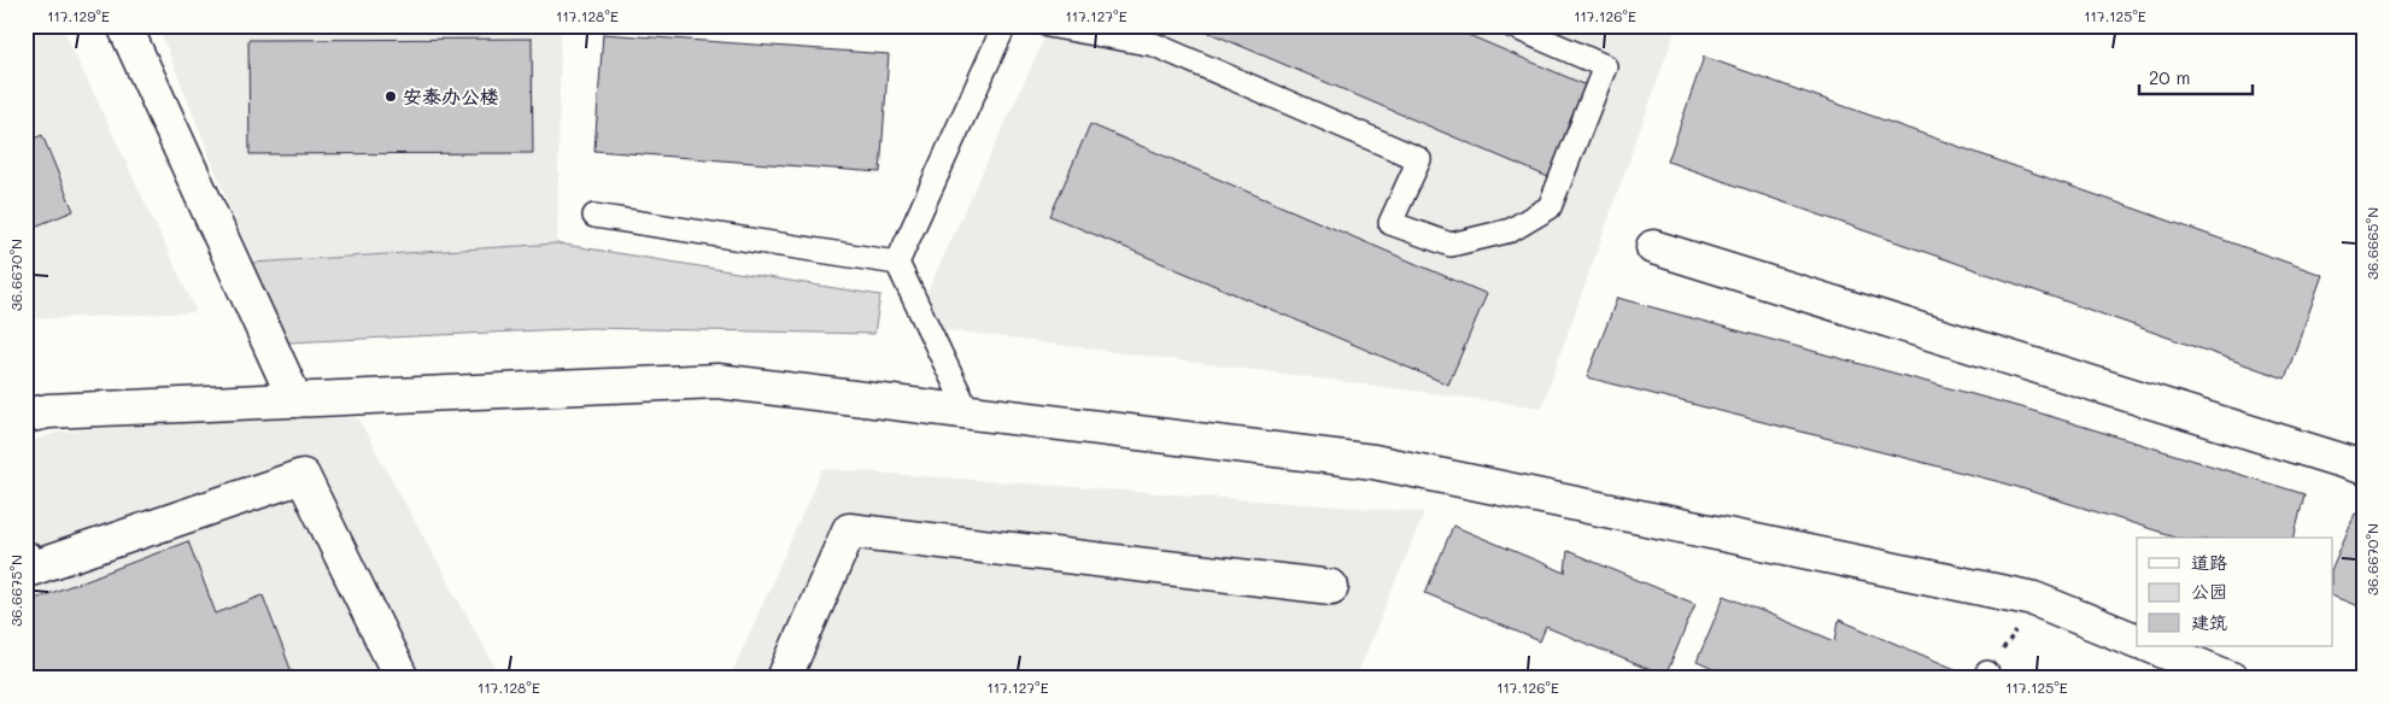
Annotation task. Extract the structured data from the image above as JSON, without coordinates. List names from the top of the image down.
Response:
{
  "places": ["安泰办公楼"],
  "legend": ["道路", "公园", "建筑"],
  "scale_bar": "20 m",
  "coordinates": [
    "117.129°E",
    "117.128°E",
    "117.127°E",
    "117.126°E",
    "117.125°E",
    "36.6665°N",
    "36.6670°N",
    "36.6675°N"
  ]
}
